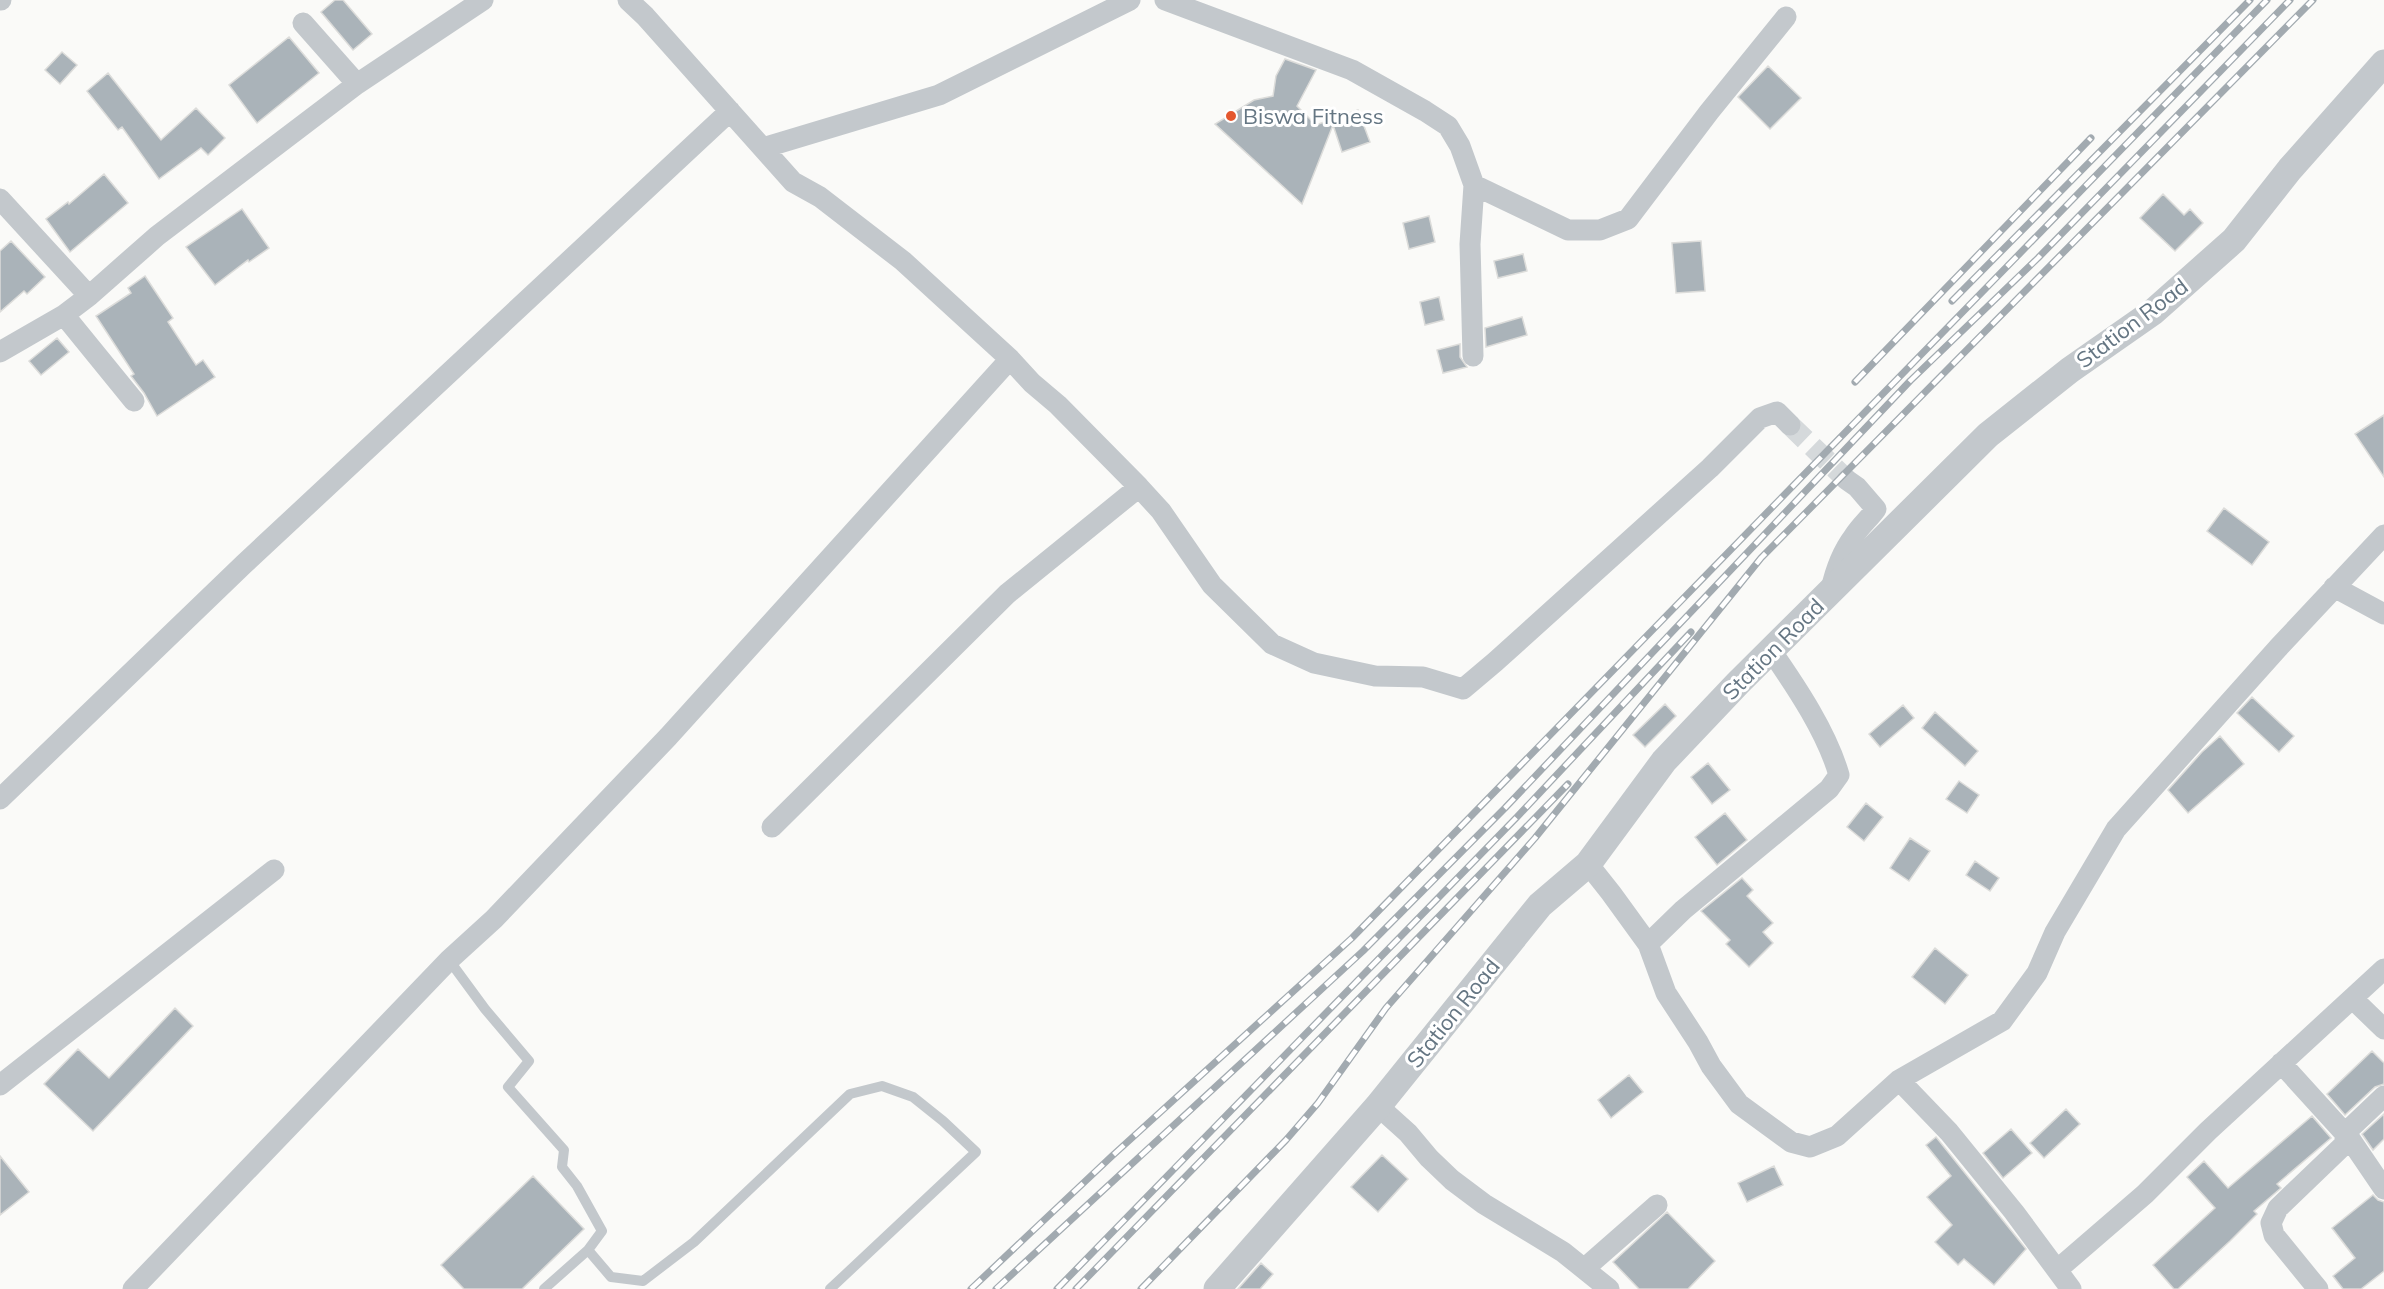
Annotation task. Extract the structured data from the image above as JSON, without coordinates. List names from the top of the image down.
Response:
{
  "streets": {
    "street": ["Station Road"]
  },
  "places": ["Biswa Fitness"]
}
